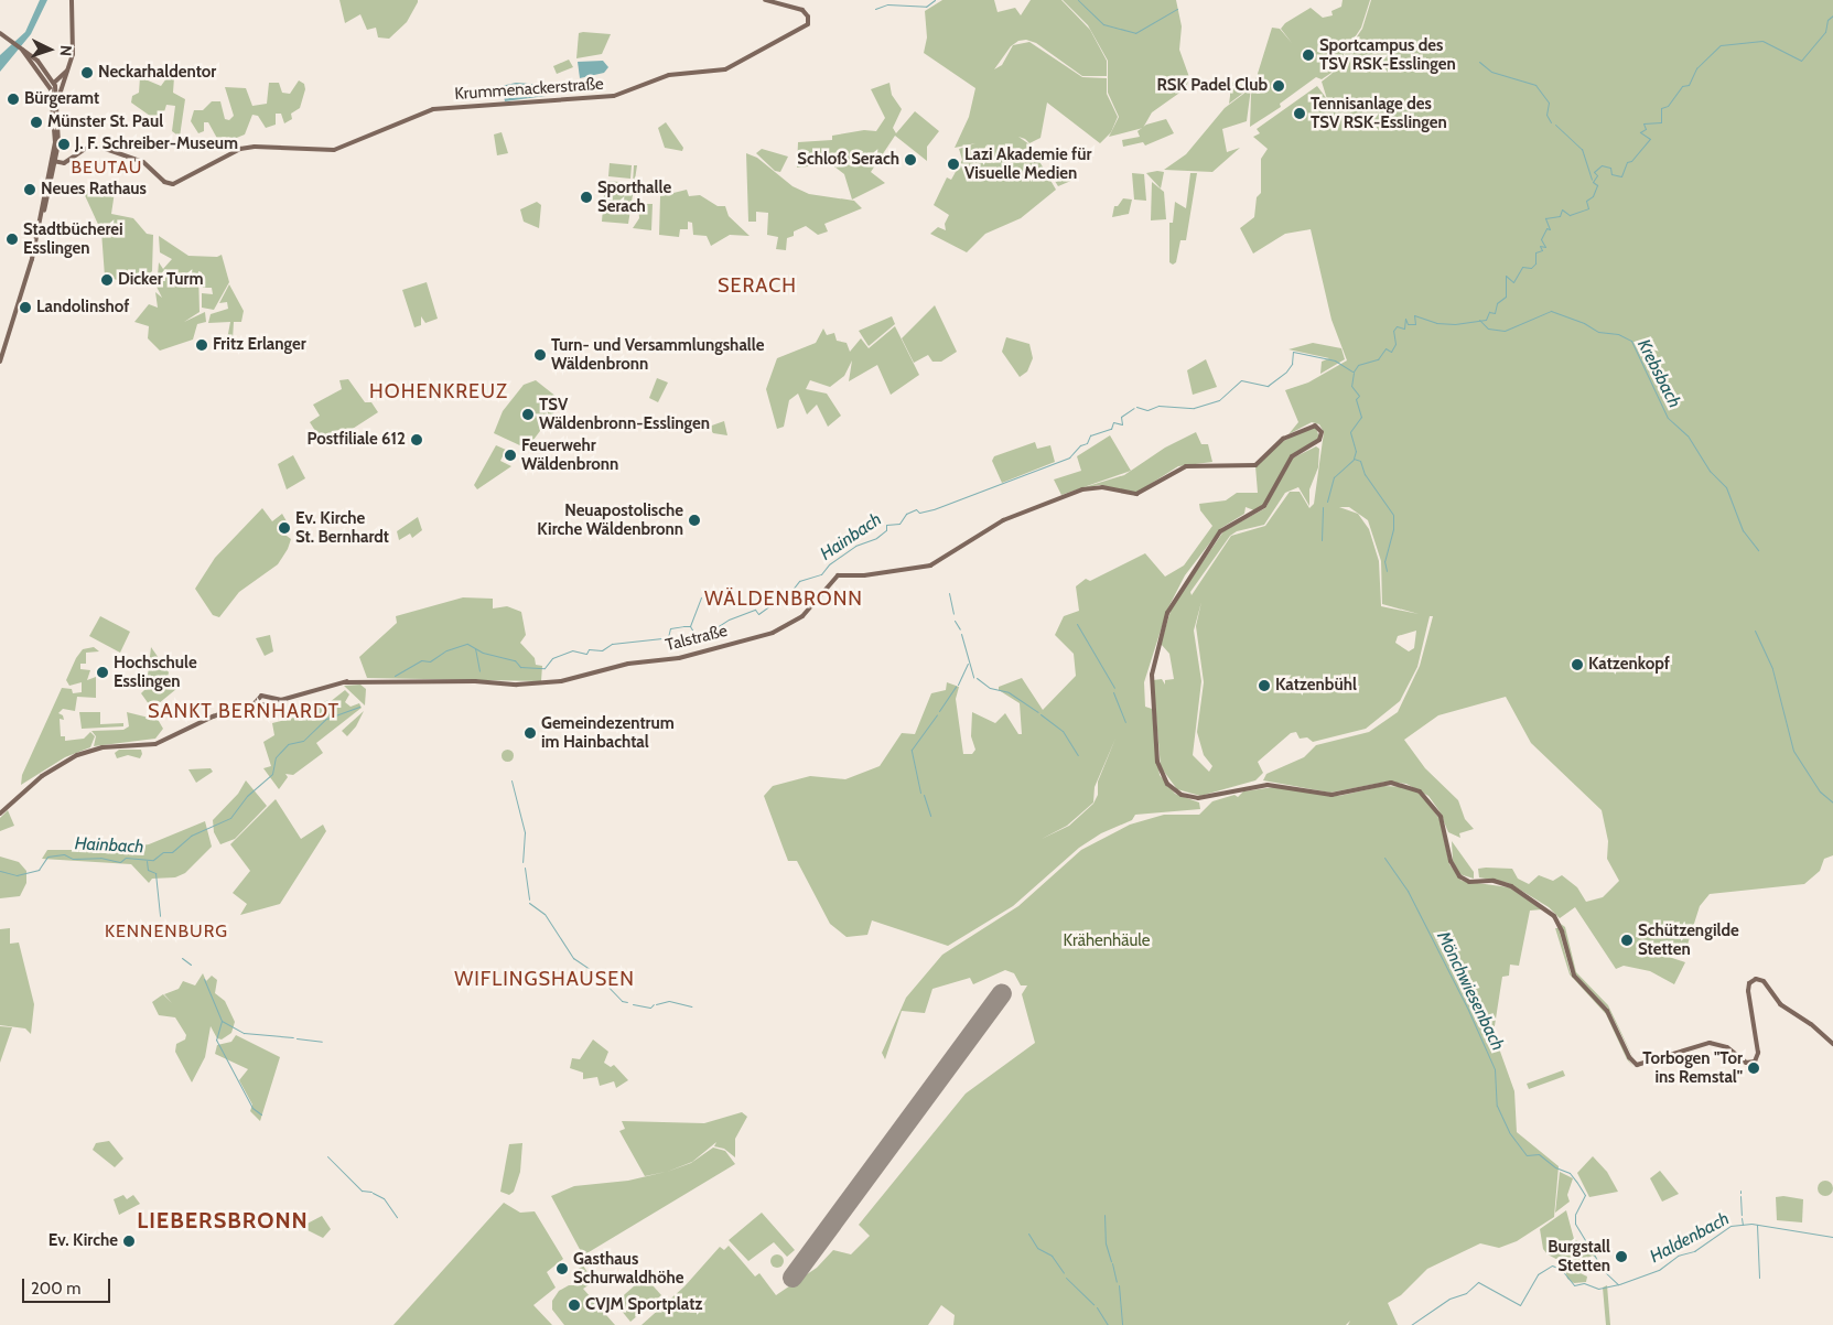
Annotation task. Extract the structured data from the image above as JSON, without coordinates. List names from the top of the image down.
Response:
{
  "streets": {
    "main road": ["Krummenackerstraße", "Talstraße"]
  },
  "districts": [
    "BEUTAU",
    "SERACH",
    "HOHENKREUZ",
    "WÄLDENBRONN",
    "SANKT BERNHARDT",
    "KENNENBURG",
    "WIFLINGSHAUSEN",
    "LIEBERSBRONN"
  ],
  "water": [
    "Krebsbach",
    "Hainbach",
    "Mönchwiesenbach",
    "Haldenbach"
  ],
  "parks": ["Krähenhäule"],
  "places": [
    "Sportcampus des TSV RSK-Esslingen",
    "Neckarhaldentor",
    "RSK Padel Club",
    "Bürgeramt",
    "Tennisanlage des TSV RSK-Esslingen",
    "Münster St. Paul",
    "J. F. Schreiber-Museum",
    "Schloß Serach",
    "Lazi Akademie für Visuelle Medien",
    "Neues Rathaus",
    "Sporthalle Serach",
    "Stadtbücherei Esslingen",
    "Dicker Turm",
    "Landolinshof",
    "Fritz Erlanger",
    "Turn- und Versammlungshalle Wäldenbronn",
    "TSV Wäldenbronn-Esslingen",
    "Postfiliale 612",
    "Feuerwehr Wäldenbronn",
    "Neuapostolische Kirche Wäldenbronn",
    "Ev. Kirche St. Bernhardt",
    "Katzenkopf",
    "Hochschule Esslingen",
    "Katzenbühl",
    "Gemeindezentrum im Hainbachtal",
    "Schützengilde Stetten",
    "Torbogen \"Tor ins Remstal\"",
    "Ev. Kirche",
    "Burgstall Stetten",
    "Gasthaus Schurwaldhöhe",
    "CVJM Sportplatz"
  ],
  "scale_bar": "200 m",
  "north": "right"
}
